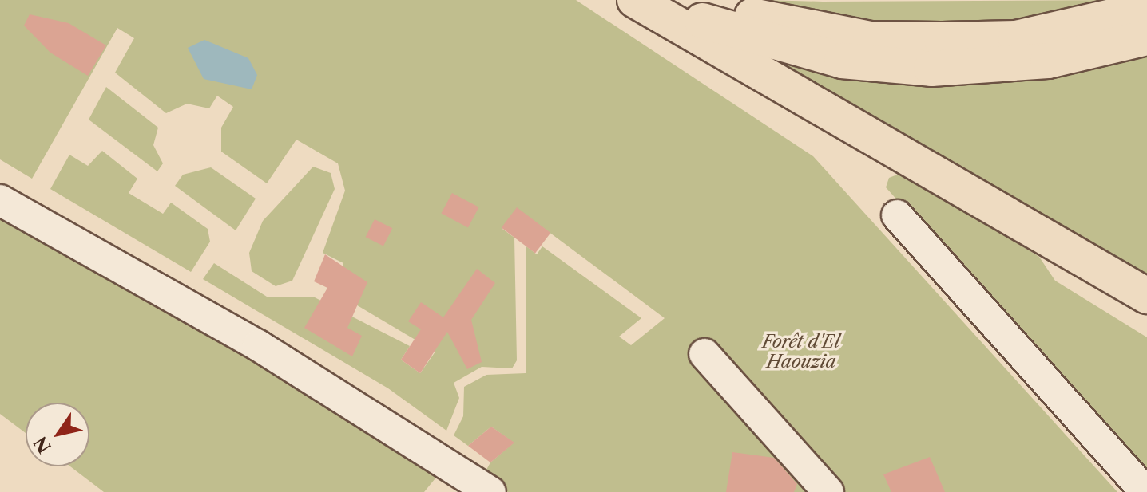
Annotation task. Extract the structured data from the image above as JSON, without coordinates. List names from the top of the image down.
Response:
{
  "parks": ["Forêt d'El Haouzia"],
  "north": "bottom left"
}
